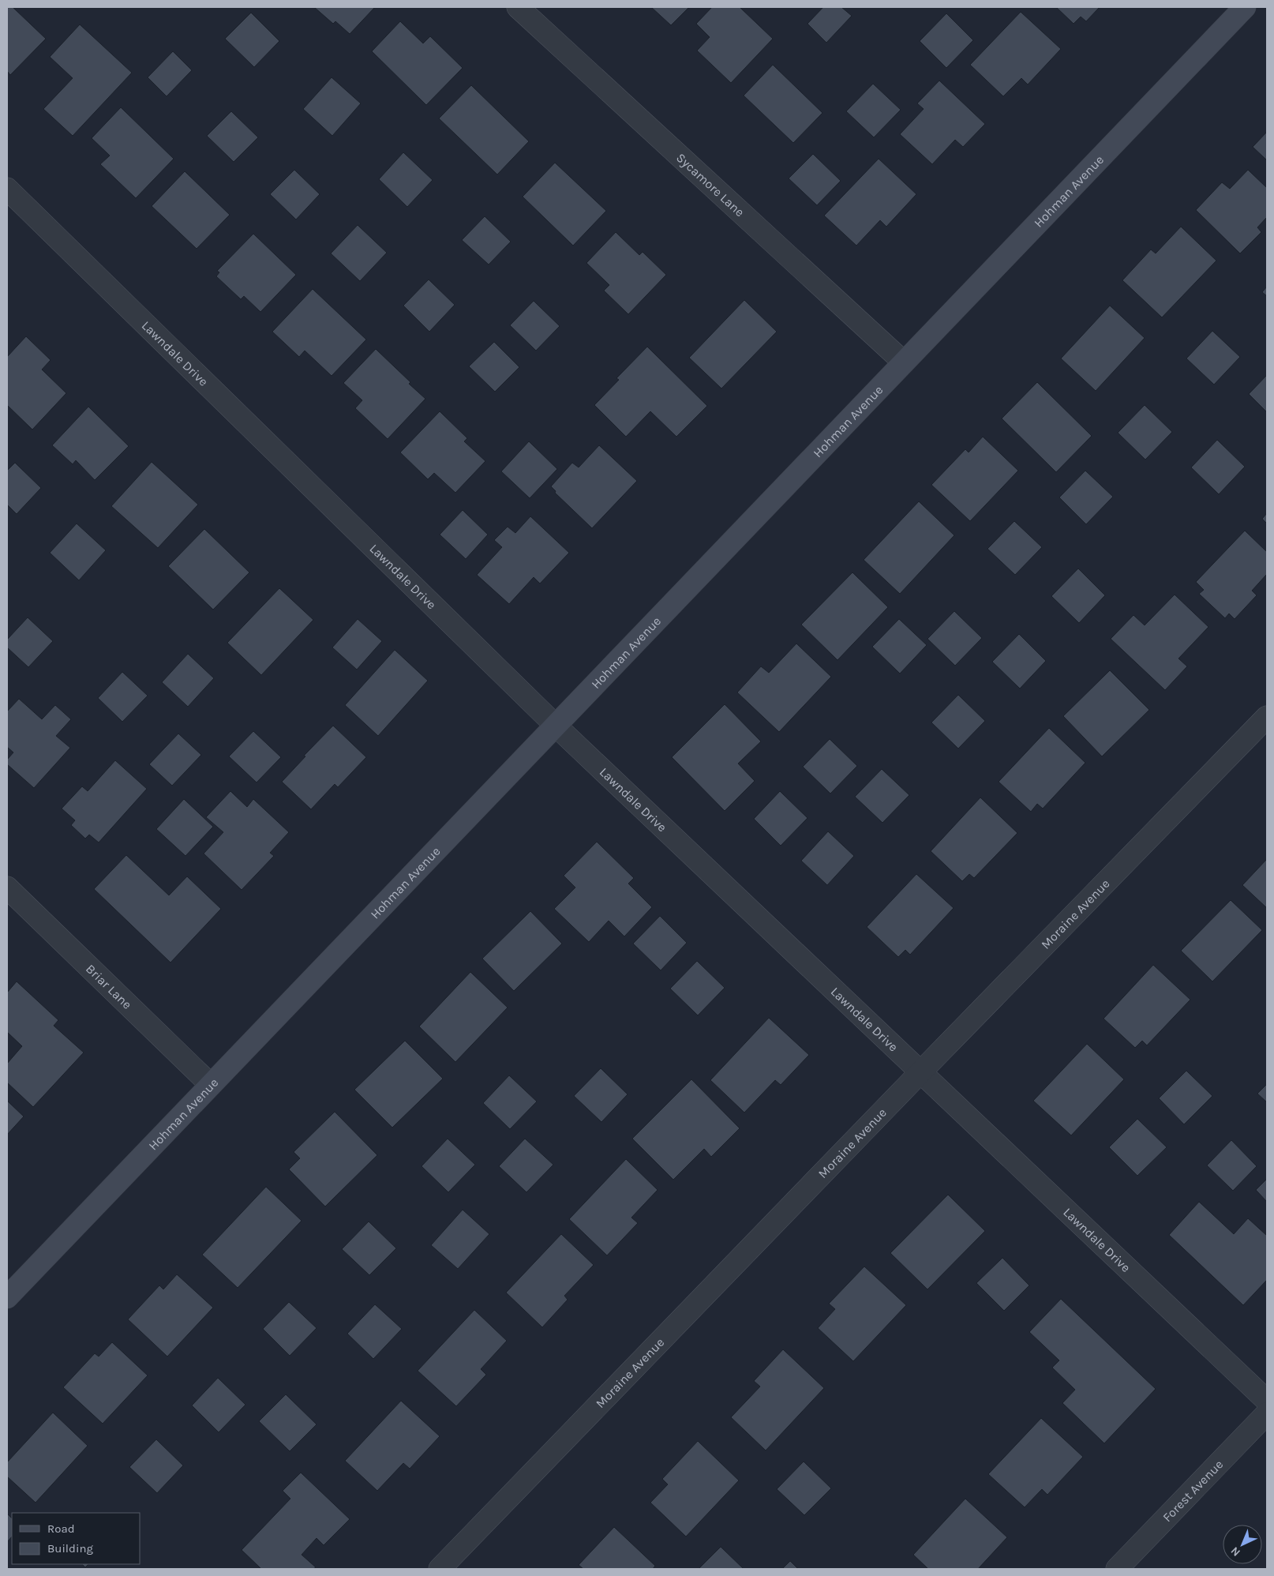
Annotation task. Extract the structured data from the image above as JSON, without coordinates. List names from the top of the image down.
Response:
{
  "streets": {
    "street": [
      "Sycamore Lane",
      "Hohman Avenue",
      "Lawndale Drive",
      "Moraine Avenue",
      "Briar Lane",
      "Forest Avenue"
    ]
  },
  "crossings": [
    ["Sycamore Lane", "Hohman Avenue"],
    ["Hohman Avenue", "Lawndale Drive"],
    ["Hohman Avenue", "Briar Lane"],
    ["Lawndale Drive", "Moraine Avenue"]
  ],
  "legend": ["Road", "Building"],
  "north": "bottom left"
}
